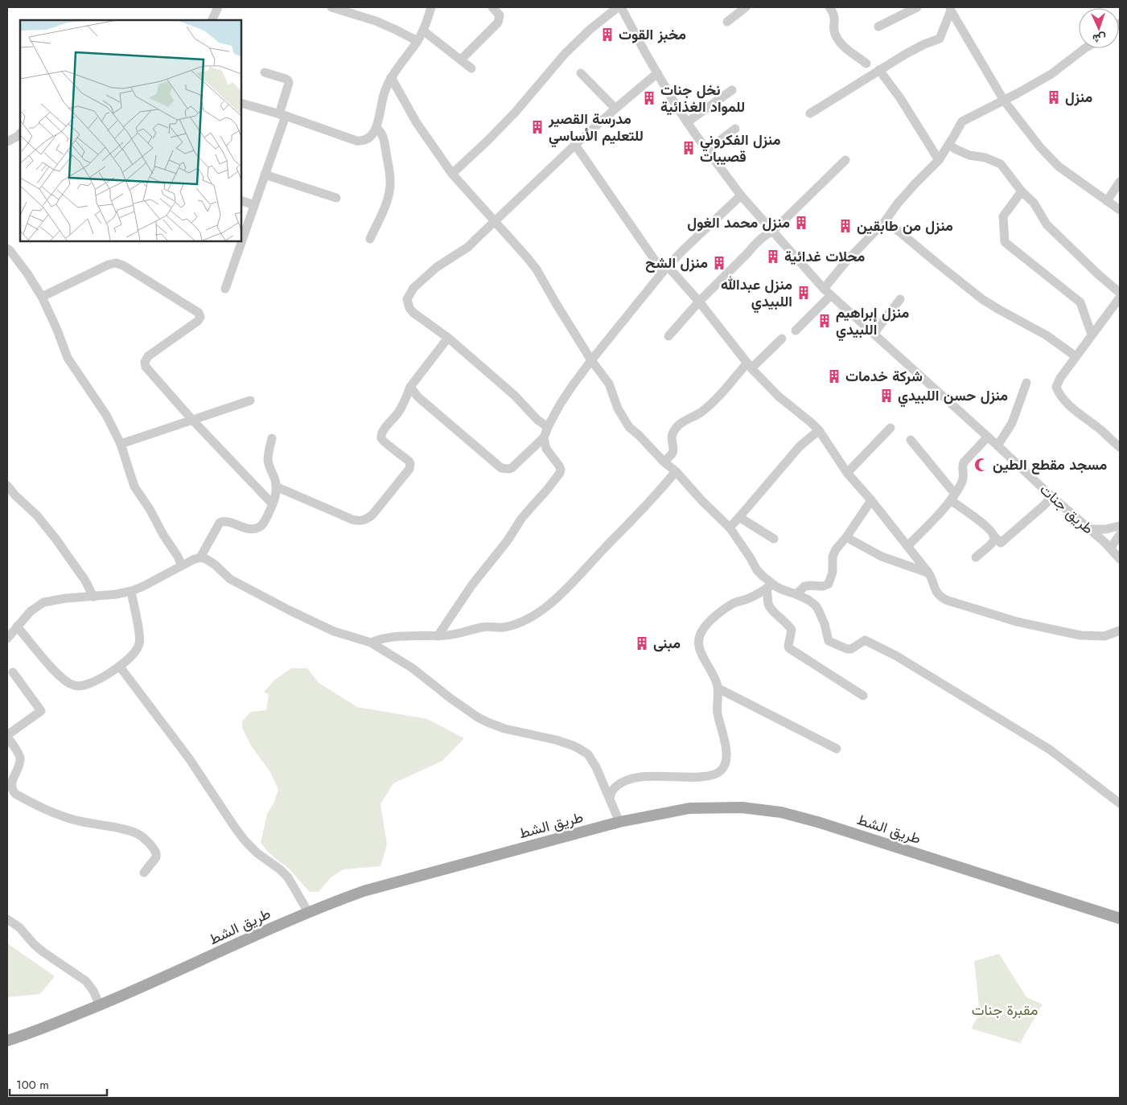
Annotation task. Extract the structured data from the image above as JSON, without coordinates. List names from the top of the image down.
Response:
{
  "streets": {
    "main road": ["طريق الشط"],
    "street": ["طريق جنات"]
  },
  "parks": ["مقبرة جنات"],
  "places": {
    "building": [
      "مخبز القوت",
      "منزل",
      "نخل جنات للمواد الغذائية",
      "مدرسة القصير للتعليم الأساسي",
      "منزل الفكروني قصيبات",
      "منزل محمد الغول",
      "منزل من طابقين",
      "محلات غدائية",
      "منزل الشح",
      "منزل عبدالله اللبيدي",
      "منزل إبراهيم اللبيدي",
      "شركة خدمات",
      "منزل حسن اللبيدي",
      "مبنى"
    ],
    "mosque": ["مسجد مقطع الطين"]
  },
  "scale_bar": "100 m",
  "north": "bottom"
}
